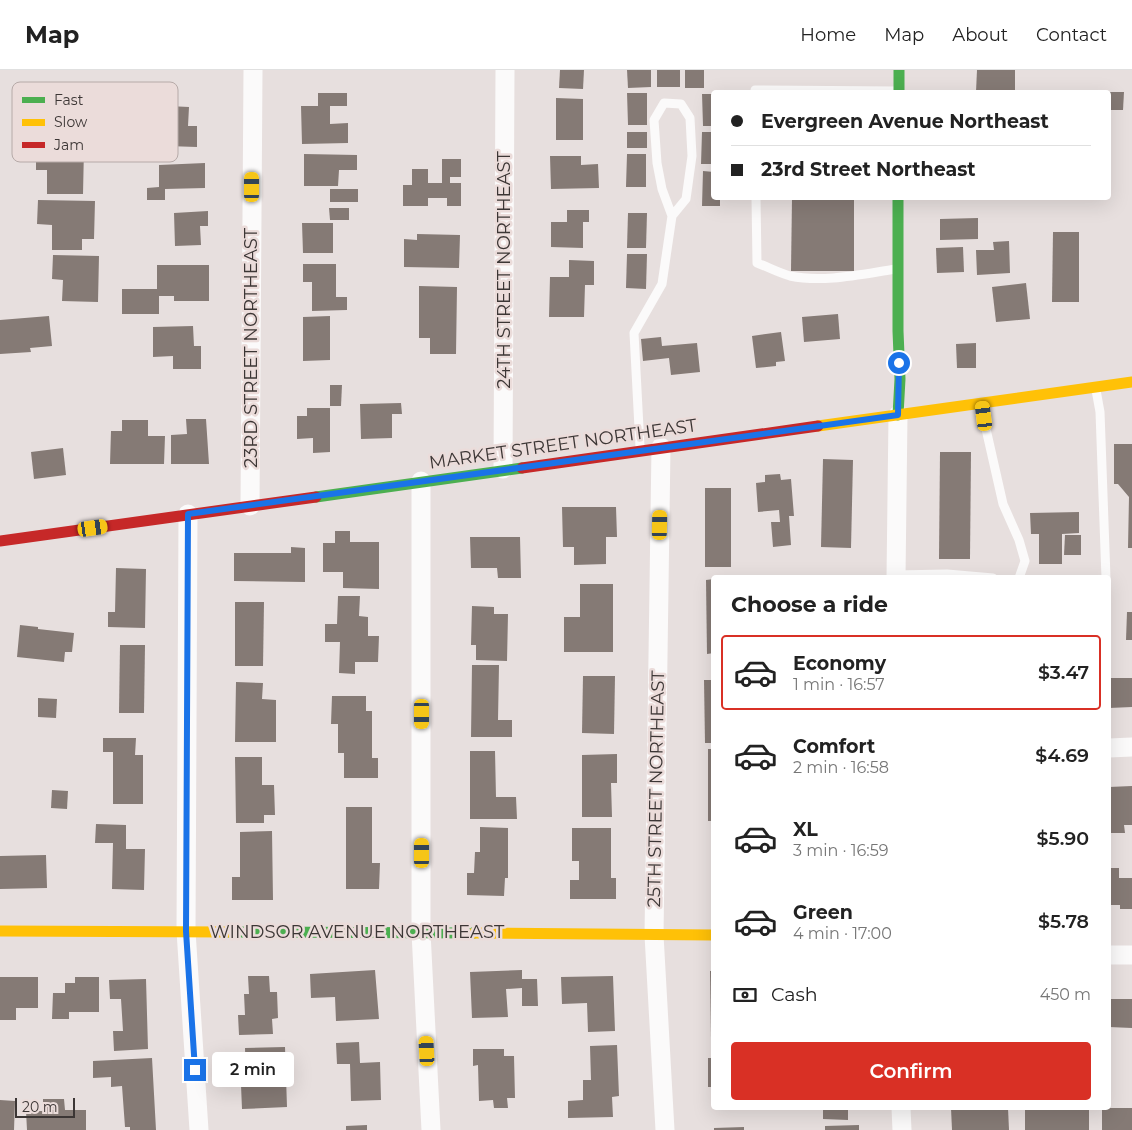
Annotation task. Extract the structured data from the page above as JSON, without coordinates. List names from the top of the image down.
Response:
{
  "streets": {
    "main road": ["MARKET STREET NORTHEAST", "WINDSOR AVENUE NORTHEAST"],
    "street": ["24TH STREET NORTHEAST", "23RD STREET NORTHEAST", "25TH STREET NORTHEAST"]
  },
  "crossings": [
    ["24TH STREET NORTHEAST", "MARKET STREET NORTHEAST"],
    ["23RD STREET NORTHEAST", "MARKET STREET NORTHEAST"],
    ["MARKET STREET NORTHEAST", "25TH STREET NORTHEAST"],
    ["25TH STREET NORTHEAST", "WINDSOR AVENUE NORTHEAST"]
  ],
  "legend": ["Fast", "Slow", "Jam"],
  "scale_bar": "20 m",
  "page": {
    "header": "Map",
    "nav": [
      "Home",
      "Map",
      "About",
      "Contact"
    ],
    "banner": ["Evergreen Avenue Northeast", "23rd Street Northeast"],
    "heading": "Choose a ride",
    "list": [
      {
        "name": "Economy",
        "note": "1 min · 16:57",
        "value": "$3.47"
      },
      {
        "name": "Comfort",
        "note": "2 min · 16:58",
        "value": "$4.69"
      },
      {
        "name": "XL",
        "note": "3 min · 16:59",
        "value": "$5.90"
      },
      {
        "name": "Green",
        "note": "4 min · 17:00",
        "value": "$5.78"
      }
    ],
    "pay": ["Cash", "450 m"],
    "buttons": "Confirm",
    "bubble": "2 min",
    "scale": "20 m"
  }
}
